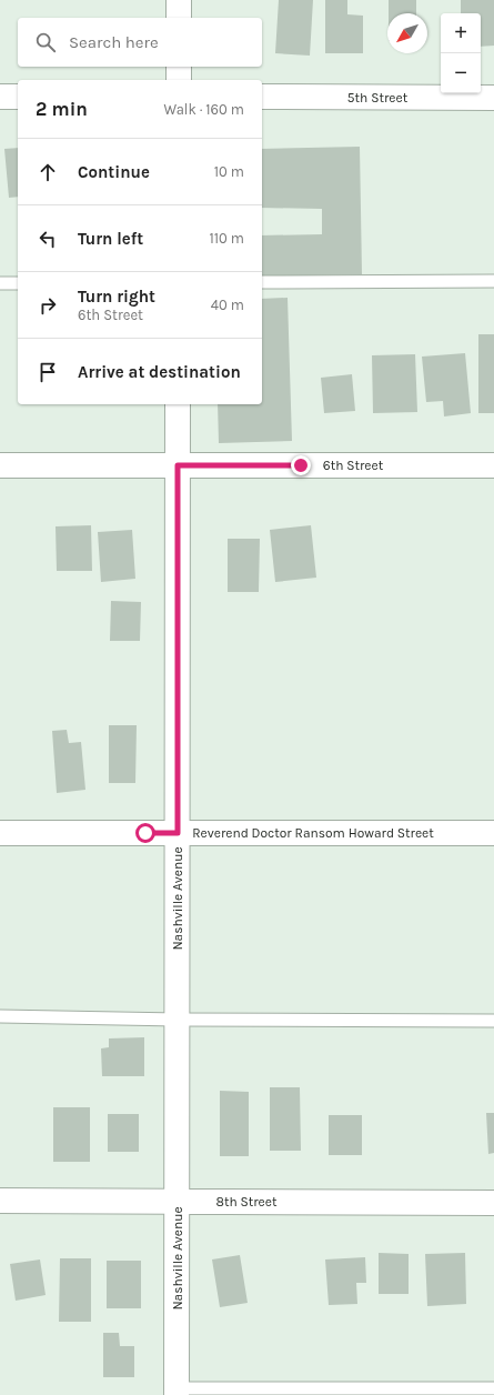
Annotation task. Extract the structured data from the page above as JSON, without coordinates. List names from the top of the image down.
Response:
{
  "streets": {
    "street": [
      "5th Street",
      "6th Street",
      "Reverend Doctor Ransom Howard Street",
      "Nashville Avenue",
      "8th Street"
    ]
  },
  "crossings": [
    ["6th Street", "Nashville Avenue"],
    ["Reverend Doctor Ransom Howard Street", "Nashville Avenue"],
    ["Nashville Avenue", "8th Street"]
  ],
  "north": "bottom left",
  "page": {
    "map_buttons": ["+", "−"],
    "search": "Search here",
    "heading": ["2 min", "Walk · 160 m"],
    "list": [
      ["Continue", "10 m"],
      ["Turn left", "110 m"],
      ["Turn right", "6th Street", "40 m"],
      "Arrive at destination"
    ]
  }
}
